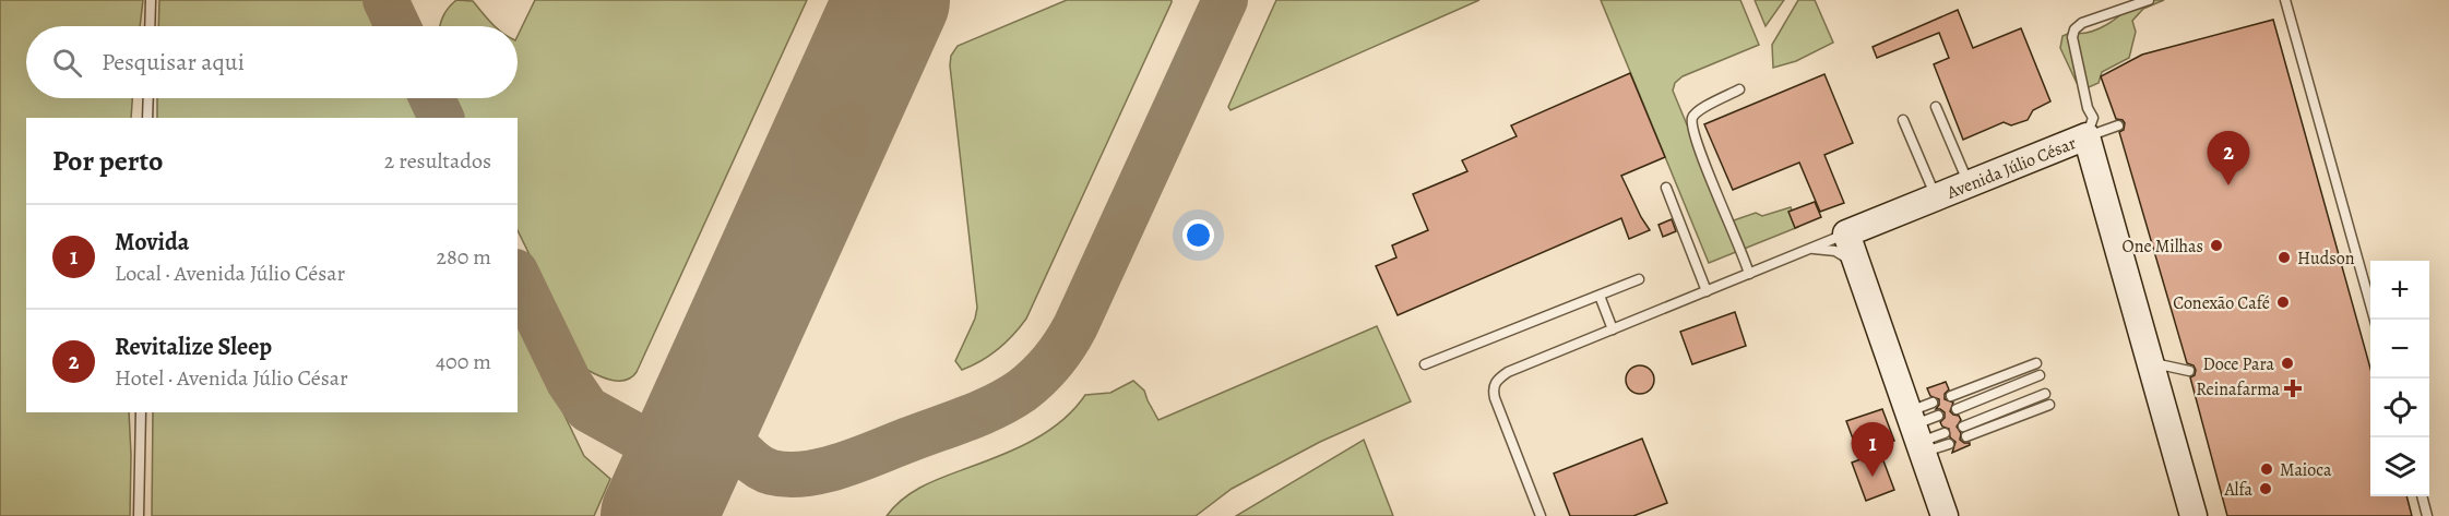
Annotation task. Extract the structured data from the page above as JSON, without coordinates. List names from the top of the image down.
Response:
{
  "streets": {
    "street": ["Avenida Júlio César"]
  },
  "places": {
    "other": [
      "One Milhas",
      "Hudson",
      "Conexão Café",
      "Doce Para",
      "Maioca",
      "Alfa"
    ],
    "health": ["Reinafarma"]
  },
  "page": {
    "search": "Pesquisar aqui",
    "heading": ["Por perto", "2 resultados"],
    "pins": ["2", "1"],
    "list": [
      {
        "mark": "1",
        "name": "Movida",
        "note": "Local · Avenida Júlio César",
        "value": "280 m"
      },
      {
        "mark": "2",
        "name": "Revitalize Sleep",
        "note": "Hotel · Avenida Júlio César",
        "value": "400 m"
      }
    ],
    "map_buttons": ["+", "−"]
  }
}
